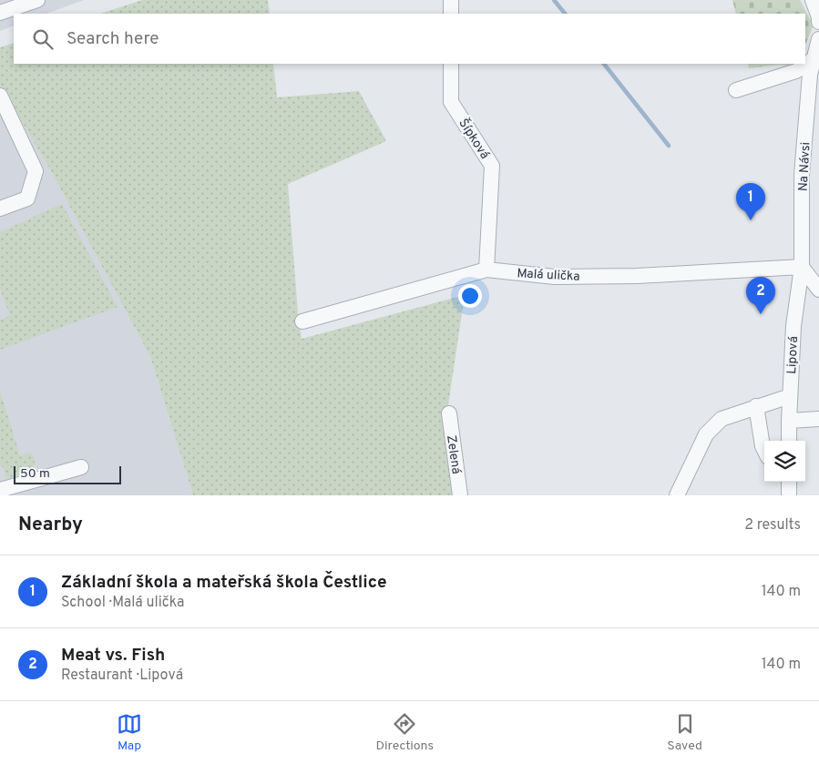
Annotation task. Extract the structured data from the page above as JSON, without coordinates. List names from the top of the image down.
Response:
{
  "streets": {
    "street": [
      "Šípková",
      "Na Návsi",
      "Malá ulička",
      "Lipová",
      "Zelená"
    ]
  },
  "crossings": [
    ["Šípková", "Malá ulička"],
    ["Na Návsi", "Malá ulička"],
    ["Na Návsi", "Lipová"],
    ["Malá ulička", "Lipová"]
  ],
  "scale_bar": "50 m",
  "page": {
    "search": "Search here",
    "pins": ["1", "2"],
    "scale": "50 m",
    "heading": ["Nearby", "2 results"],
    "list": [
      {
        "mark": "1",
        "name": "Základní škola a mateřská škola Čestlice",
        "note": "School · Malá ulička",
        "value": "140 m"
      },
      {
        "mark": "2",
        "name": "Meat vs. Fish",
        "note": "Restaurant · Lipová",
        "value": "140 m"
      }
    ],
    "nav": ["Map", "Directions", "Saved"]
  }
}
